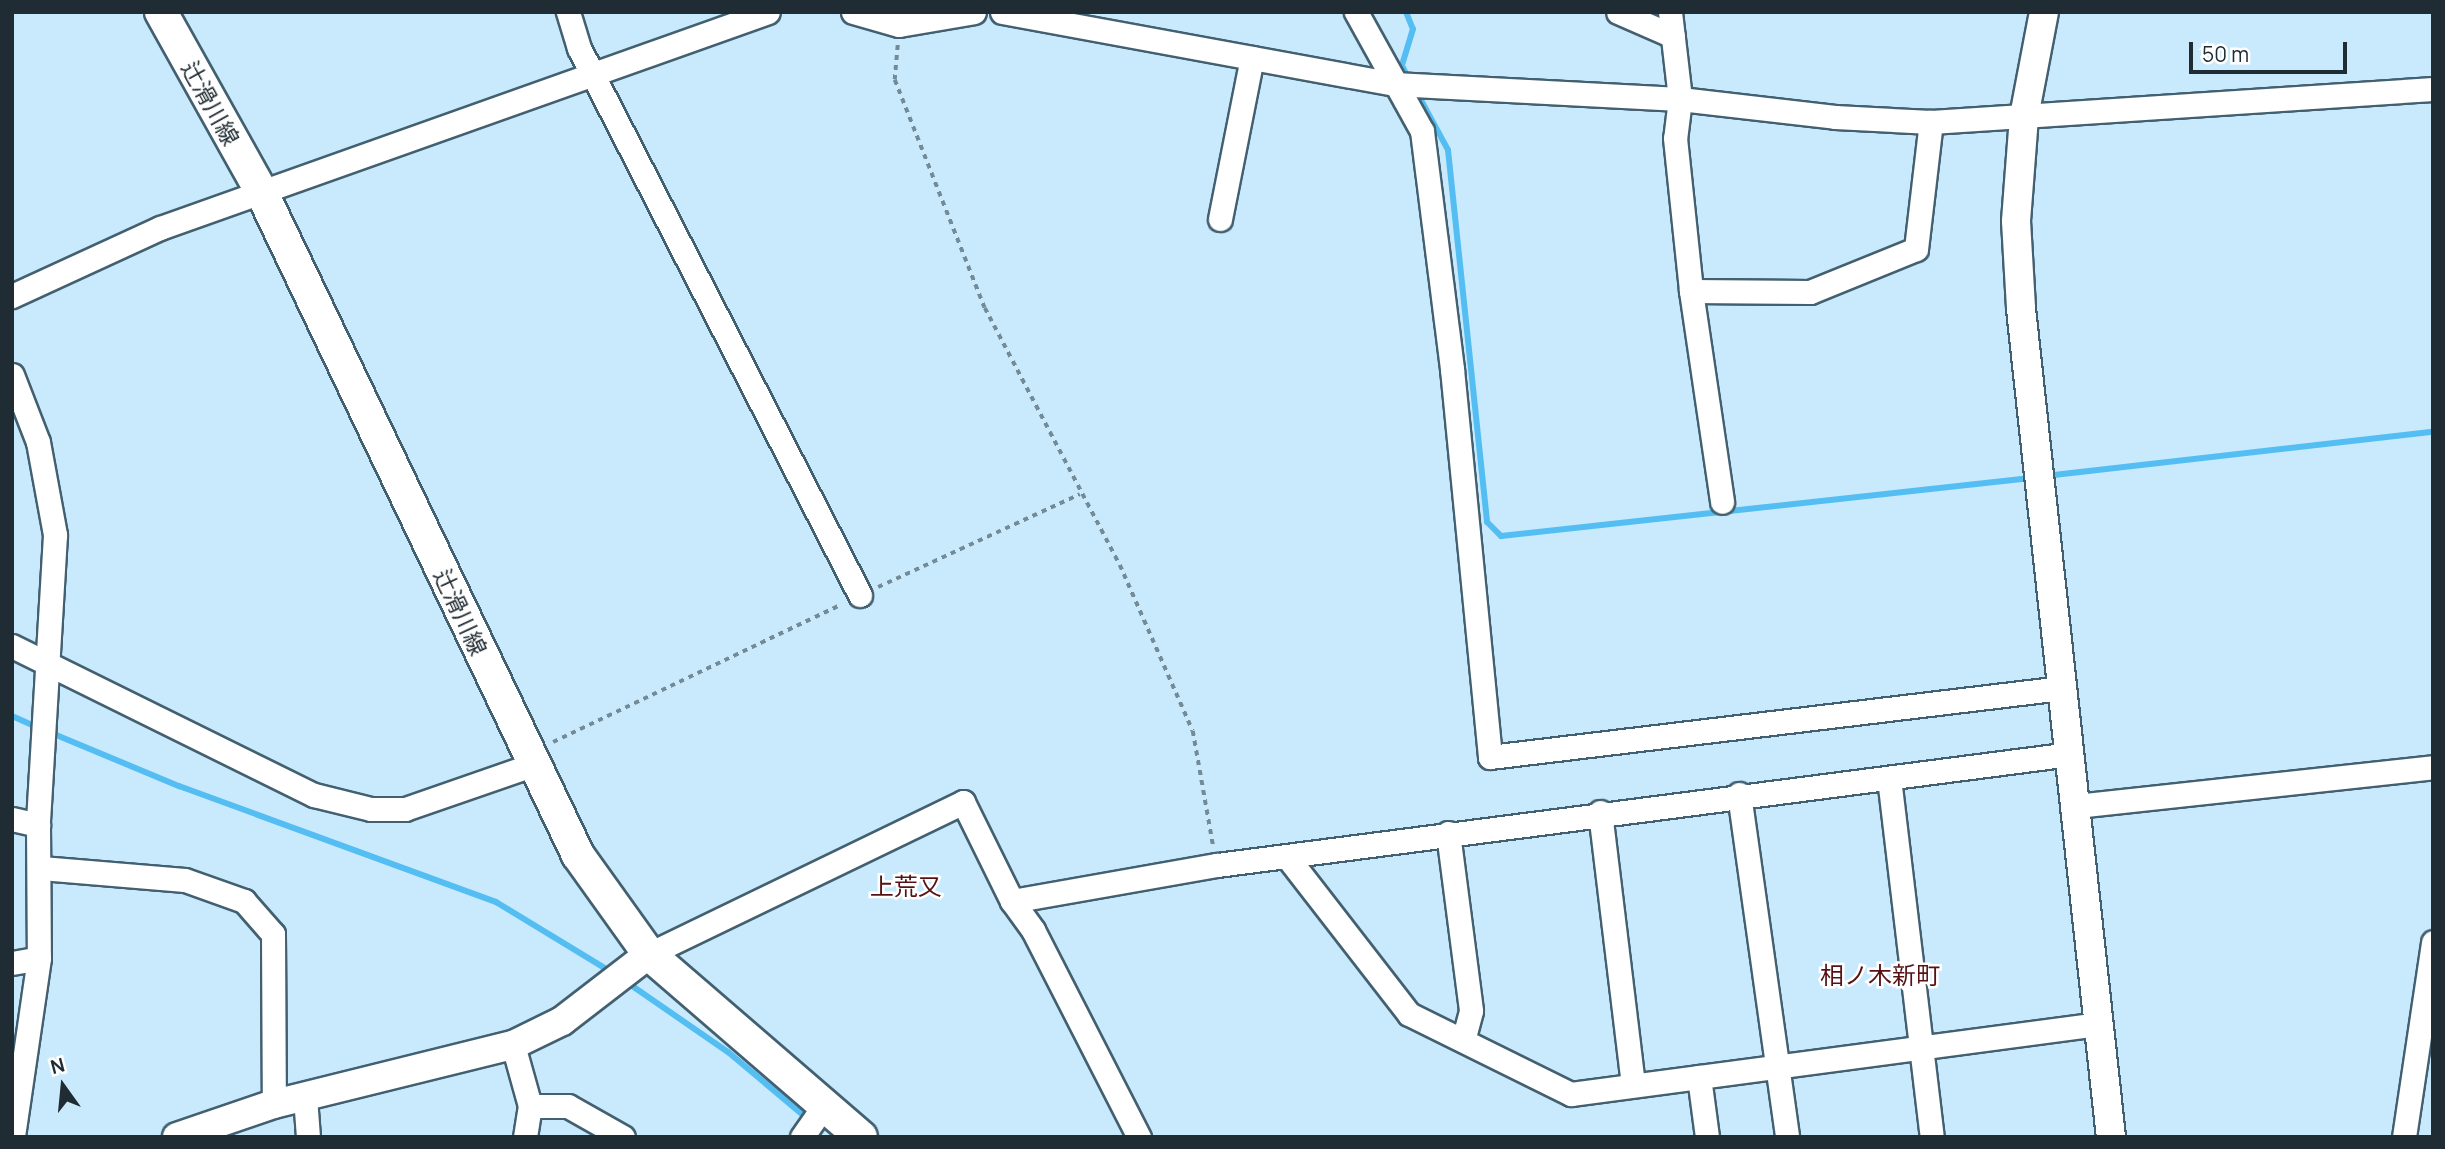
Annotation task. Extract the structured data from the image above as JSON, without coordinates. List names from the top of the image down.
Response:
{
  "streets": {
    "main road": ["辻滑川線"]
  },
  "districts": ["上荒又", "相ノ木新町"],
  "scale_bar": "50 m",
  "north": "top"
}
